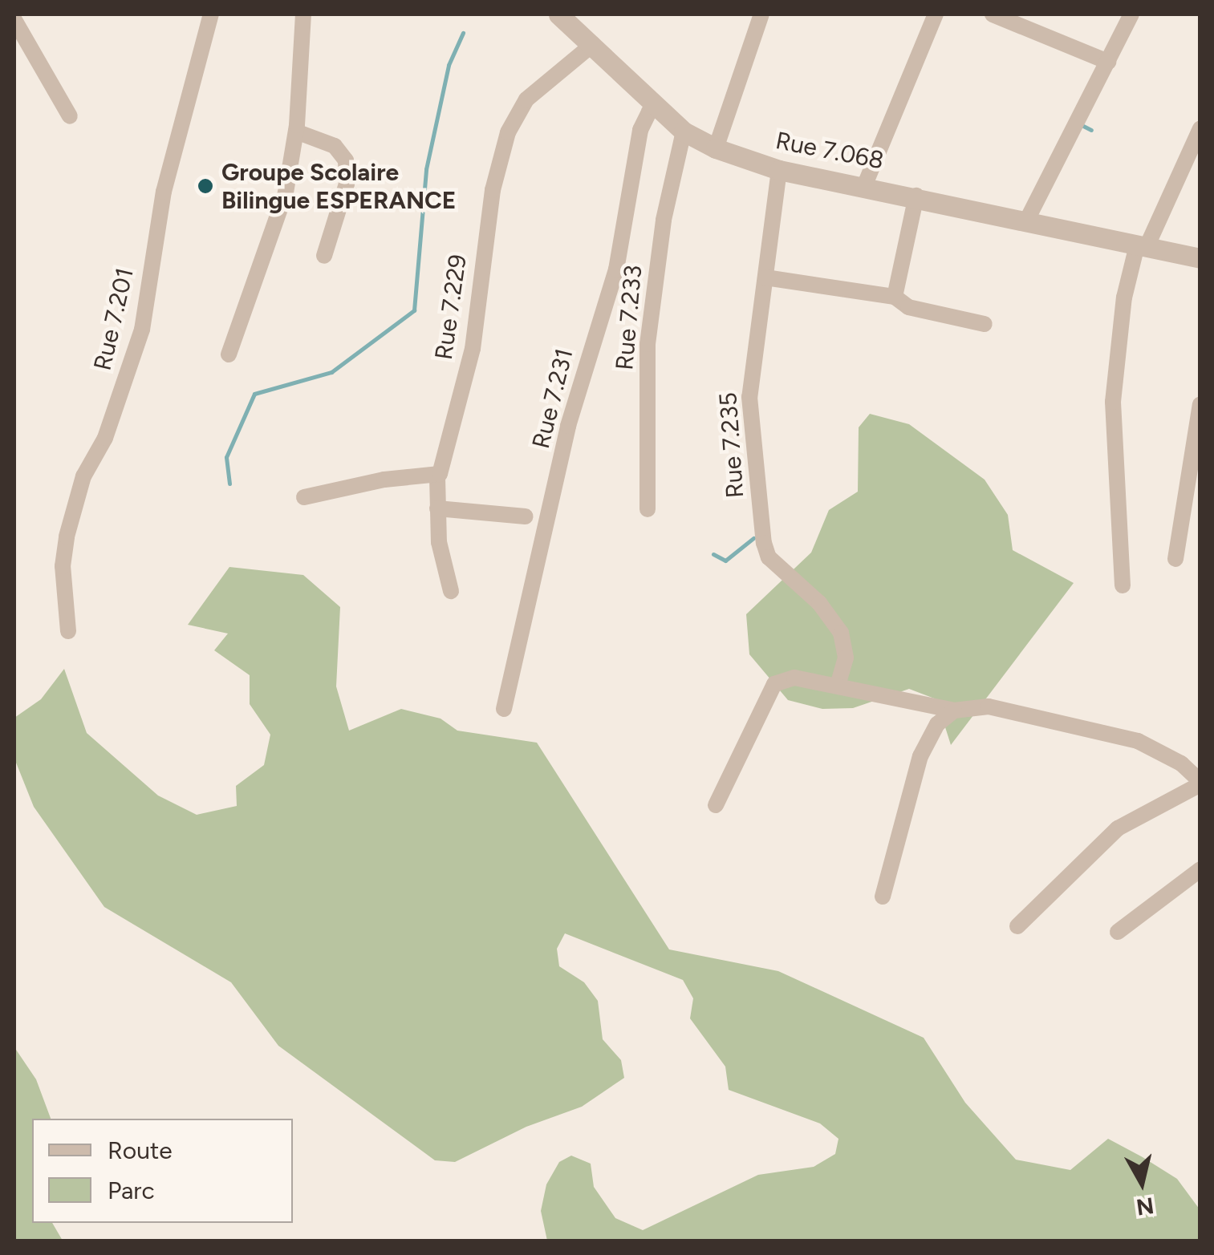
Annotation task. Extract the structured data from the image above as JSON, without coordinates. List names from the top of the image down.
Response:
{
  "streets": {
    "street": [
      "Rue 7.068",
      "Rue 7.229",
      "Rue 7.233",
      "Rue 7.201",
      "Rue 7.231",
      "Rue 7.235"
    ]
  },
  "crossings": [
    ["Rue 7.068", "Rue 7.229"],
    ["Rue 7.068", "Rue 7.233"],
    ["Rue 7.068", "Rue 7.231"],
    ["Rue 7.068", "Rue 7.235"]
  ],
  "places": ["Groupe Scolaire Bilingue ESPERANCE"],
  "legend": ["Route", "Parc"],
  "north": "bottom"
}
